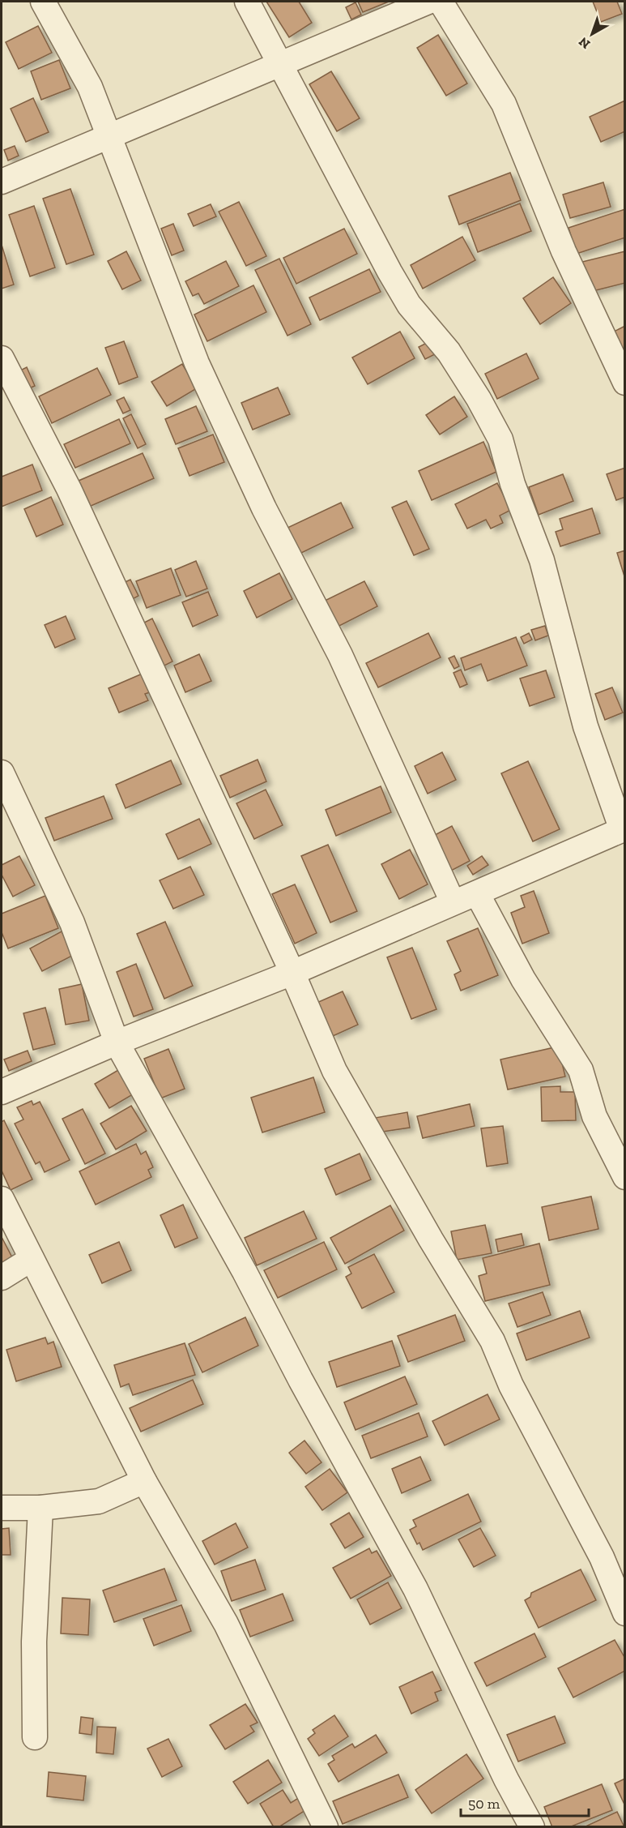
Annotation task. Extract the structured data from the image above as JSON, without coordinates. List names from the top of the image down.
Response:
{
  "scale_bar": "50 m",
  "north": "bottom left"
}
